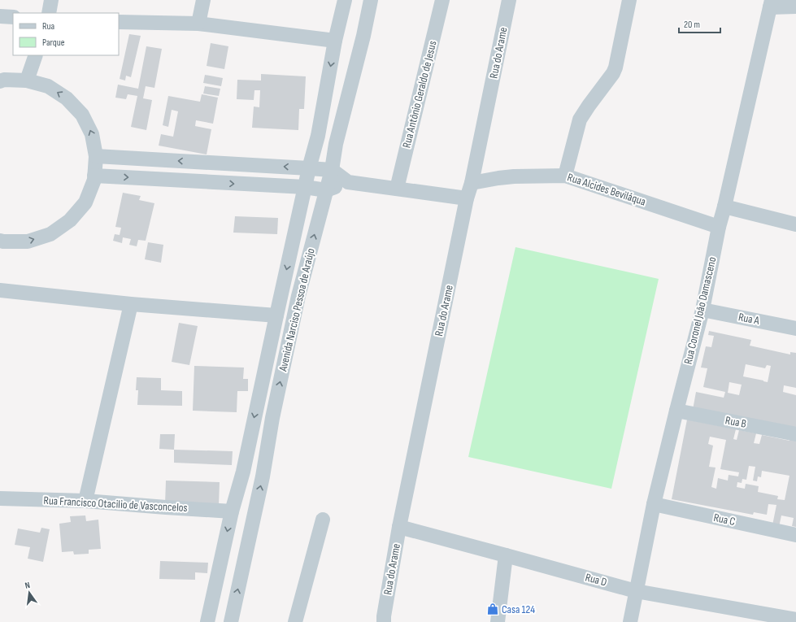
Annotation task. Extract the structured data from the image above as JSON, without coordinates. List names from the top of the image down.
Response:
{
  "streets": {
    "street": [
      "Rua do Arame",
      "Rua Antônio Geraldo de Jesus",
      "Rua Alcides Beviláqua",
      "Avenida Narciso Pessoa de Araújo",
      "Rua Coronel João Damasceno",
      "Rua A",
      "Rua B",
      "Rua Francisco Otacilio de Vasconcelos",
      "Rua C",
      "Rua D"
    ]
  },
  "crossings": [
    ["Rua do Arame", "Rua Alcides Beviláqua"],
    ["Rua do Arame", "Rua D"],
    ["Rua Alcides Beviláqua", "Rua Coronel João Damasceno"],
    ["Avenida Narciso Pessoa de Araújo", "Rua Francisco Otacilio de Vasconcelos"],
    ["Rua Coronel João Damasceno", "Rua A"],
    ["Rua Coronel João Damasceno", "Rua B"],
    ["Rua Coronel João Damasceno", "Rua C"],
    ["Rua Coronel João Damasceno", "Rua D"]
  ],
  "places": {
    "shop": ["Casa 124"]
  },
  "legend": ["Rua", "Parque"],
  "scale_bar": "20 m",
  "north": "top"
}
